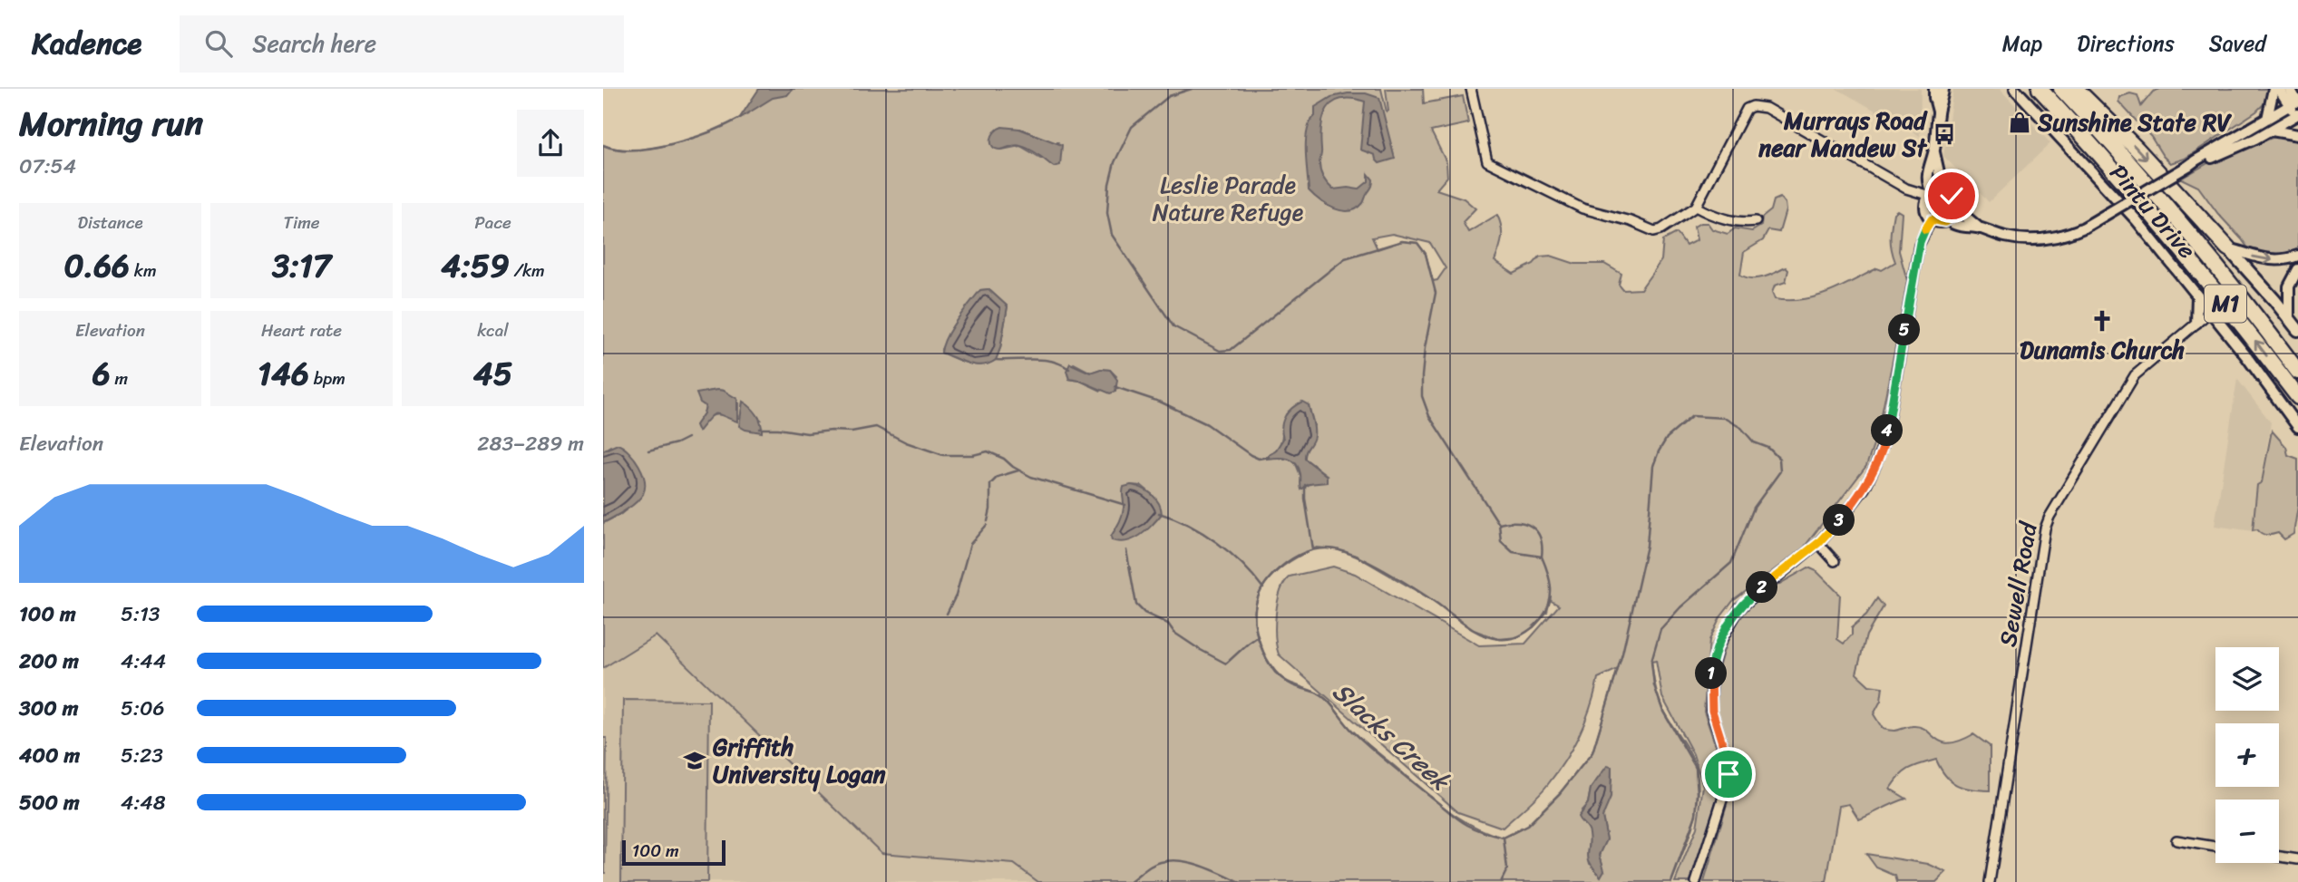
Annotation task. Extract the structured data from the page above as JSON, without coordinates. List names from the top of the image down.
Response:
{
  "streets": {
    "highway": ["M1"],
    "street": ["Pintu Drive", "Sewell Road"]
  },
  "crossings": [
    ["Pintu Drive", "Sewell Road"]
  ],
  "water": ["Slacks Creek"],
  "parks": ["Leslie Parade Nature Refuge"],
  "places": {
    "shop": ["Sunshine State RV"],
    "bus stop": ["Murrays Road near Mandew St"],
    "church": ["Dunamis Church"],
    "school or university": ["Griffith University Logan"]
  },
  "scale_bar": "100 m",
  "page": {
    "header": "Kadence",
    "search": "Search here",
    "nav": ["Map", "Directions", "Saved"],
    "heading": ["Morning run", "07:54"],
    "stats": [
      ["Distance", "0.66 km"],
      ["Time", "3:17"],
      ["Pace", "4:59 /km"],
      ["Elevation", "6 m"],
      ["Heart rate", "146 bpm"],
      ["kcal", "45"]
    ],
    "pins": [
      "5",
      "4",
      "3",
      "2",
      "1"
    ],
    "chart": ["Elevation", "283–289 m"],
    "list": [
      {
        "name": "100 m",
        "note": "5:13"
      },
      {
        "name": "200 m",
        "note": "4:44"
      },
      {
        "name": "300 m",
        "note": "5:06"
      },
      {
        "name": "400 m",
        "note": "5:23"
      },
      {
        "name": "500 m",
        "note": "4:48"
      }
    ],
    "map_buttons": ["+", "−"],
    "scale": "100 m"
  }
}
